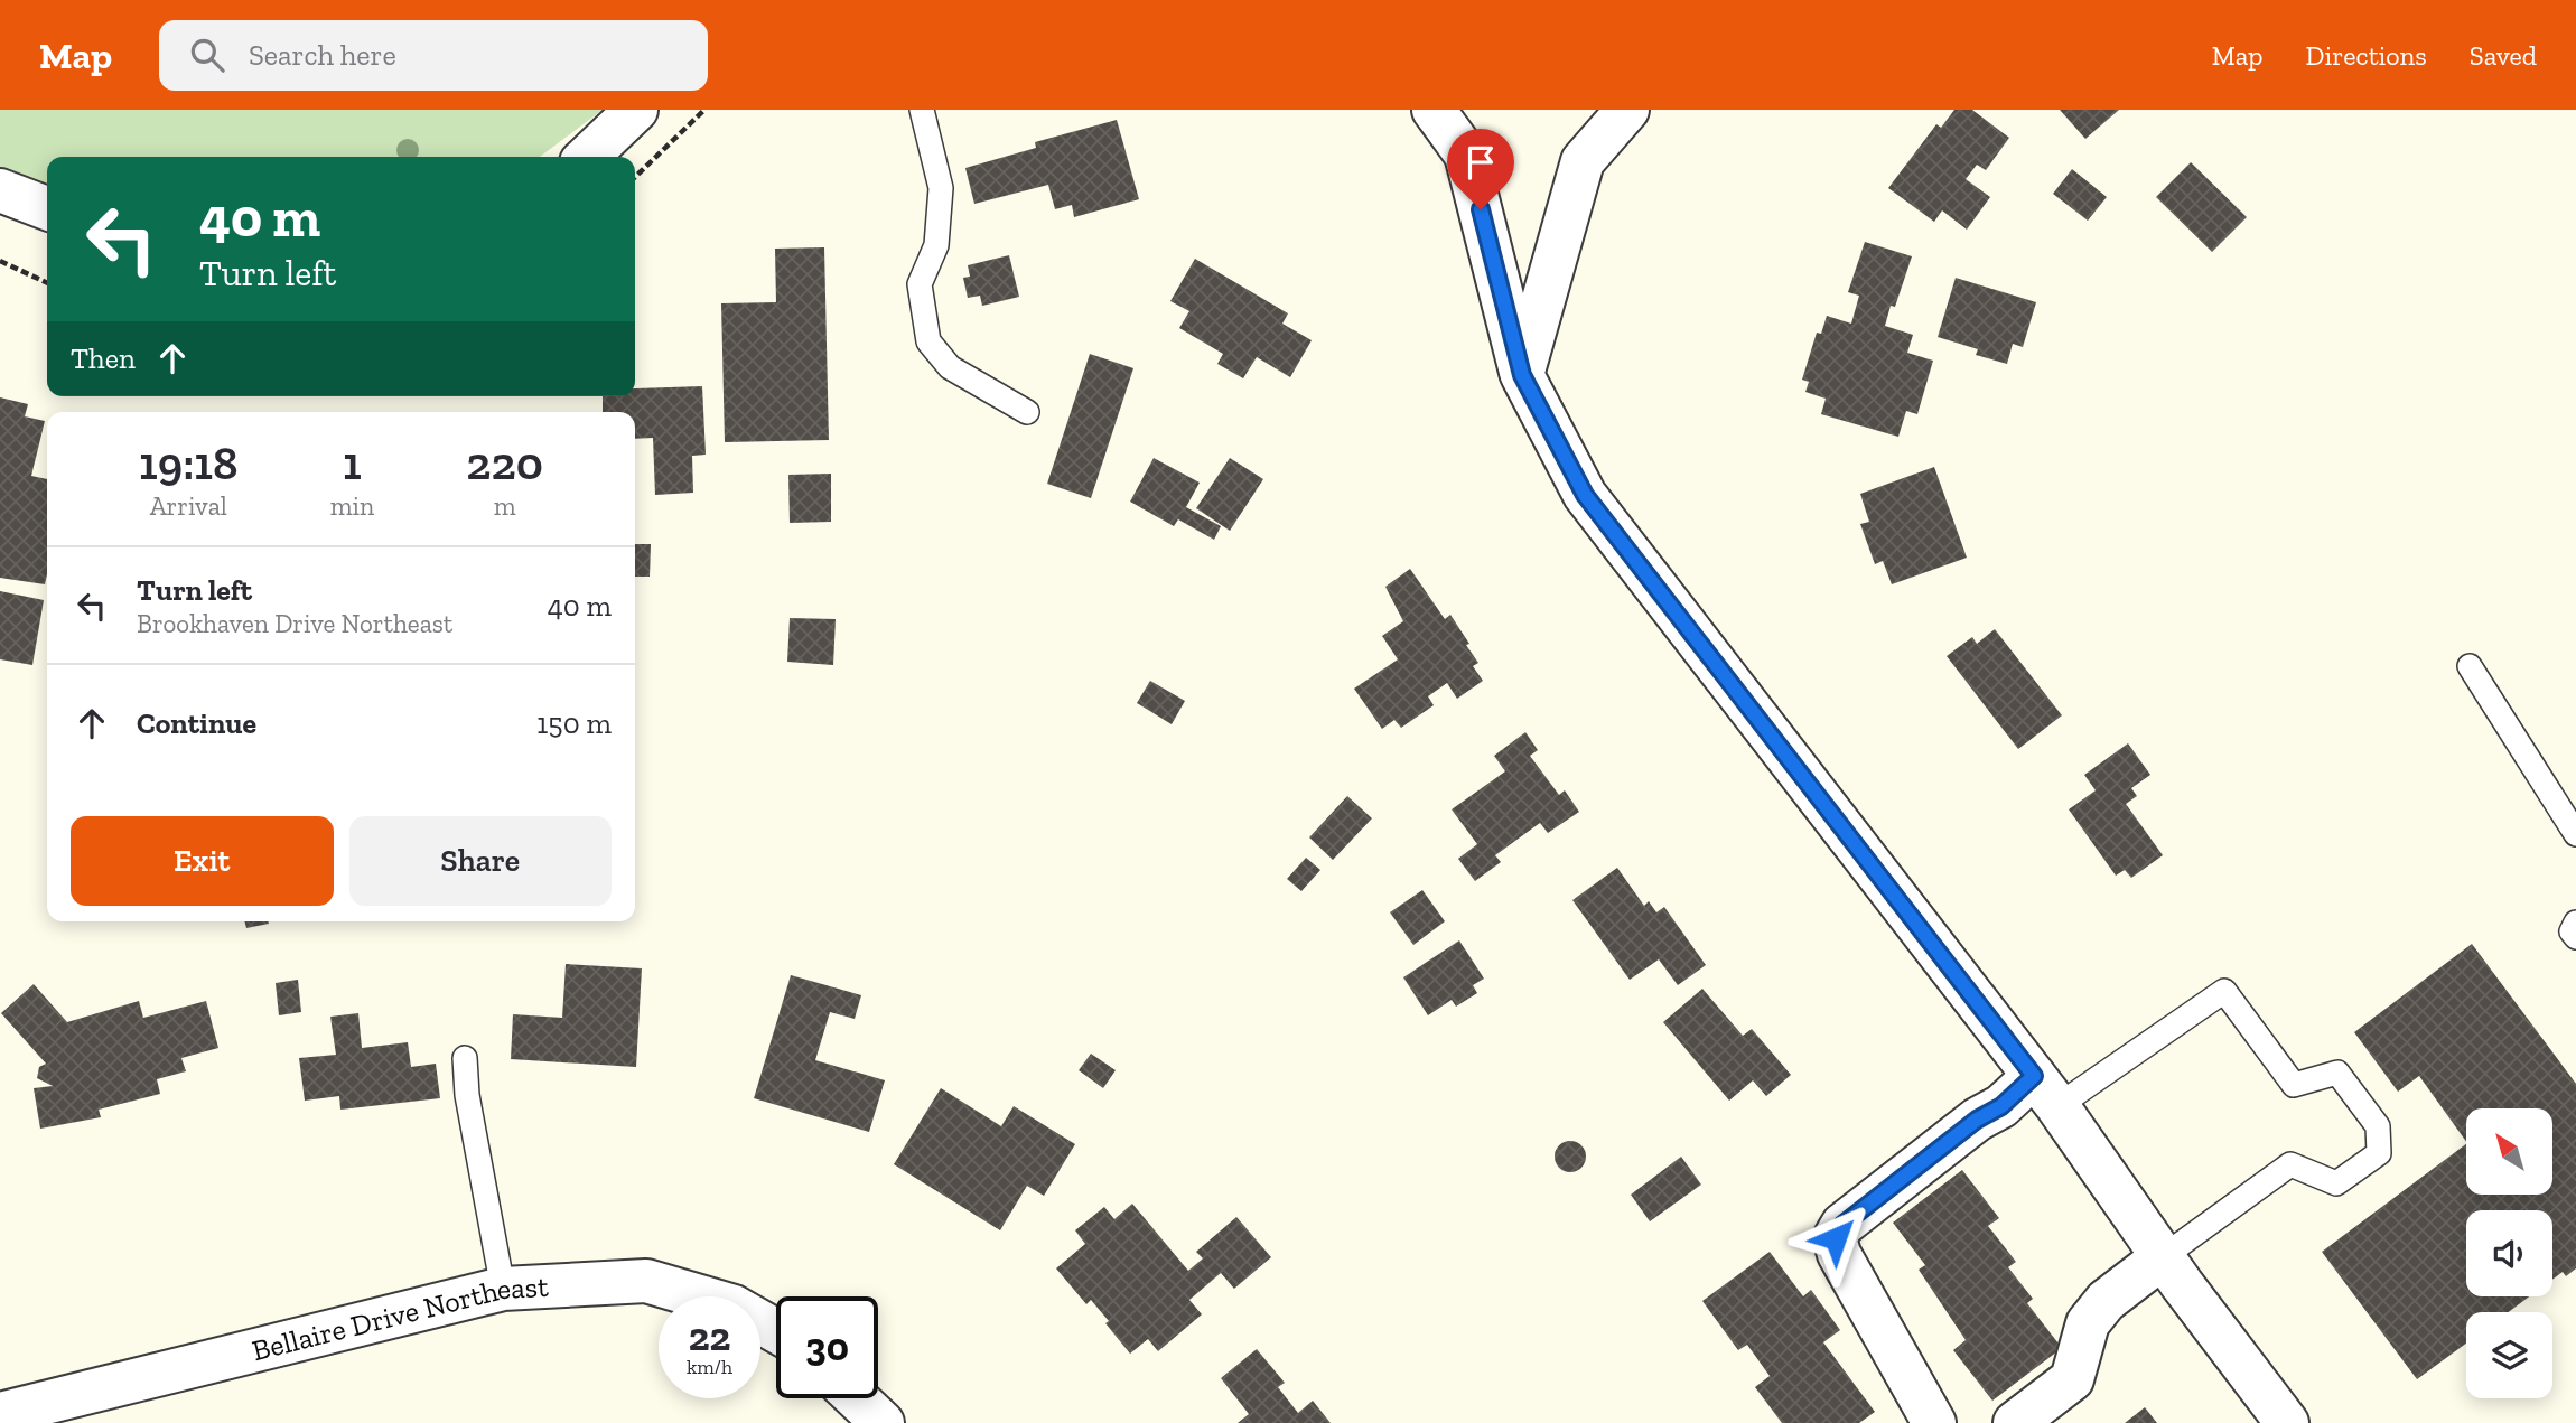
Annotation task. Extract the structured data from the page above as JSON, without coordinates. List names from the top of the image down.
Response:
{
  "streets": {
    "street": ["Bellaire Drive Northeast"]
  },
  "north": "top left",
  "page": {
    "header": "Map",
    "search": "Search here",
    "nav": ["Map", "Directions", "Saved"],
    "turn": ["40 m", "Turn left"],
    "then": "Then",
    "eta": [
      "19:18",
      "Arrival",
      "1",
      "min",
      "220",
      "m"
    ],
    "list": [
      {
        "name": "Turn left",
        "note": "Brookhaven Drive Northeast",
        "value": "40 m"
      },
      {
        "name": "Continue",
        "value": "150 m"
      }
    ],
    "buttons": ["Exit", "Share"],
    "speed": "22 km/h",
    "limit": "30"
  }
}
